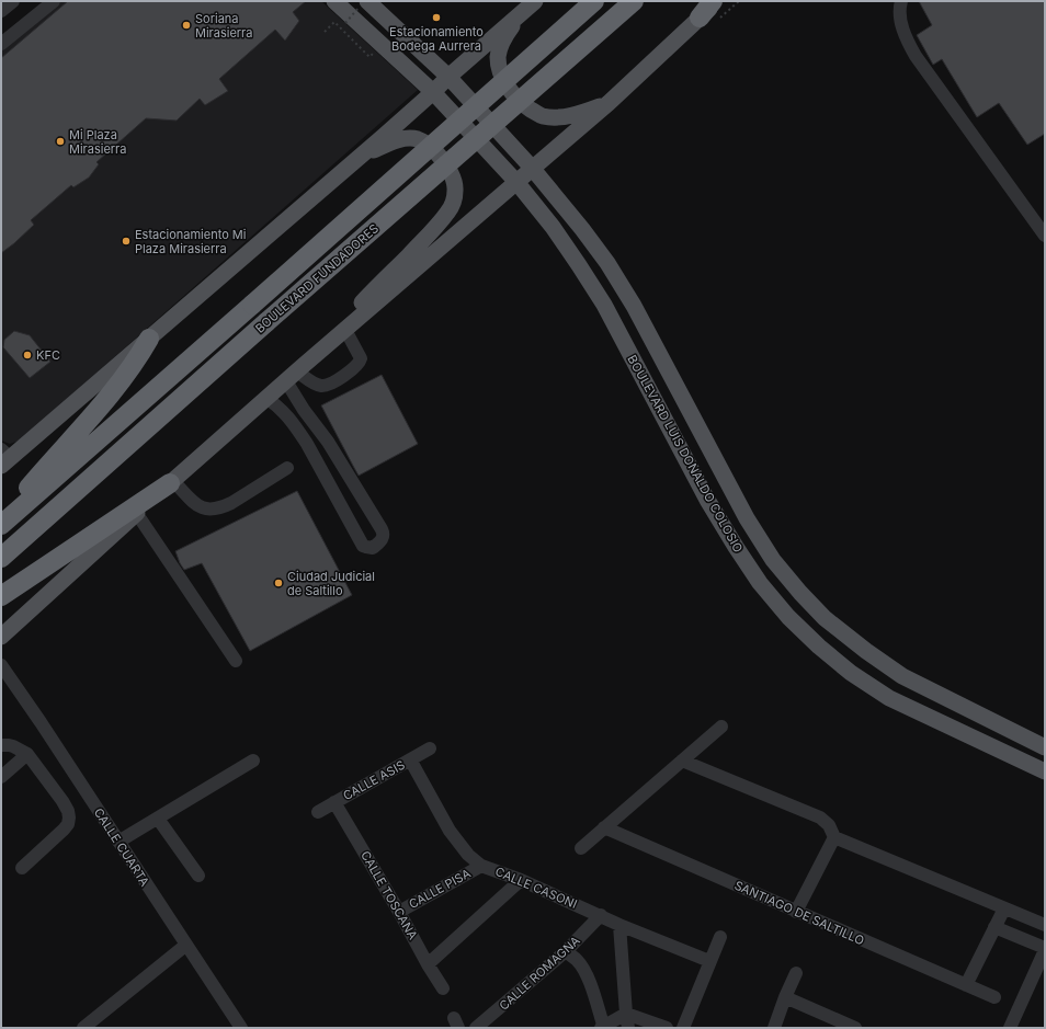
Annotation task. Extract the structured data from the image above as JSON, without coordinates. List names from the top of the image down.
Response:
{
  "streets": {
    "highway": ["BOULEVARD FUNDADORES"],
    "main road": ["BOULEVARD LUIS DONALDO COLOSIO"],
    "street": [
      "CALLE ASIS",
      "CALLE CUARTA",
      "CALLE CASONI",
      "CALLE PISA",
      "CALLE TOSCANA",
      "SANTIAGO DE SALTILLO",
      "CALLE ROMAGNA"
    ]
  },
  "crossings": [
    ["CALLE ASIS", "CALLE CASONI"],
    ["CALLE ASIS", "CALLE TOSCANA"],
    ["CALLE CASONI", "CALLE PISA"],
    ["CALLE CASONI", "CALLE ROMAGNA"],
    ["CALLE PISA", "CALLE TOSCANA"]
  ],
  "places": [
    "Estacionamiento Bodega Aurrera",
    "Soriana Mirasierra",
    "Mi Plaza Mirasierra",
    "Estacionamiento Mi Plaza Mirasierra",
    "KFC",
    "Ciudad Judicial de Saltillo"
  ]
}
